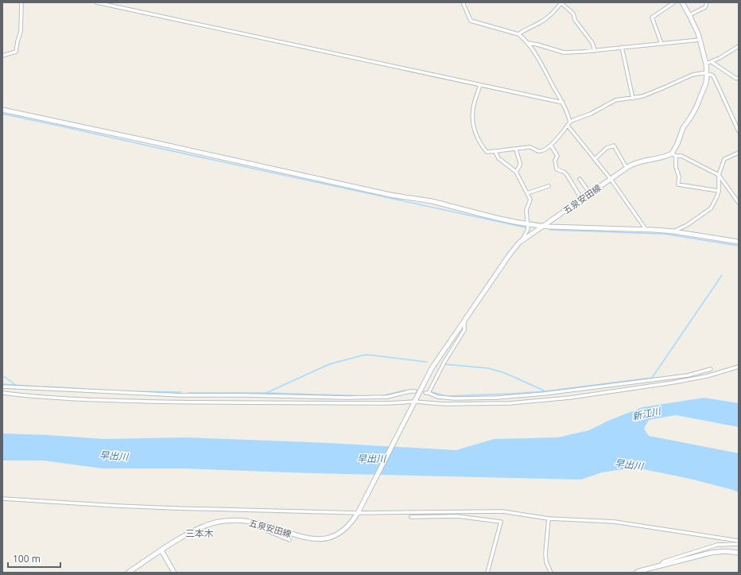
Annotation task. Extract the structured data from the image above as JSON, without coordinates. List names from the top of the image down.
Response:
{
  "streets": {
    "main road": ["五泉安田線"]
  },
  "districts": ["三本木"],
  "water": ["新江川", "早出川"],
  "scale_bar": "100 m"
}
